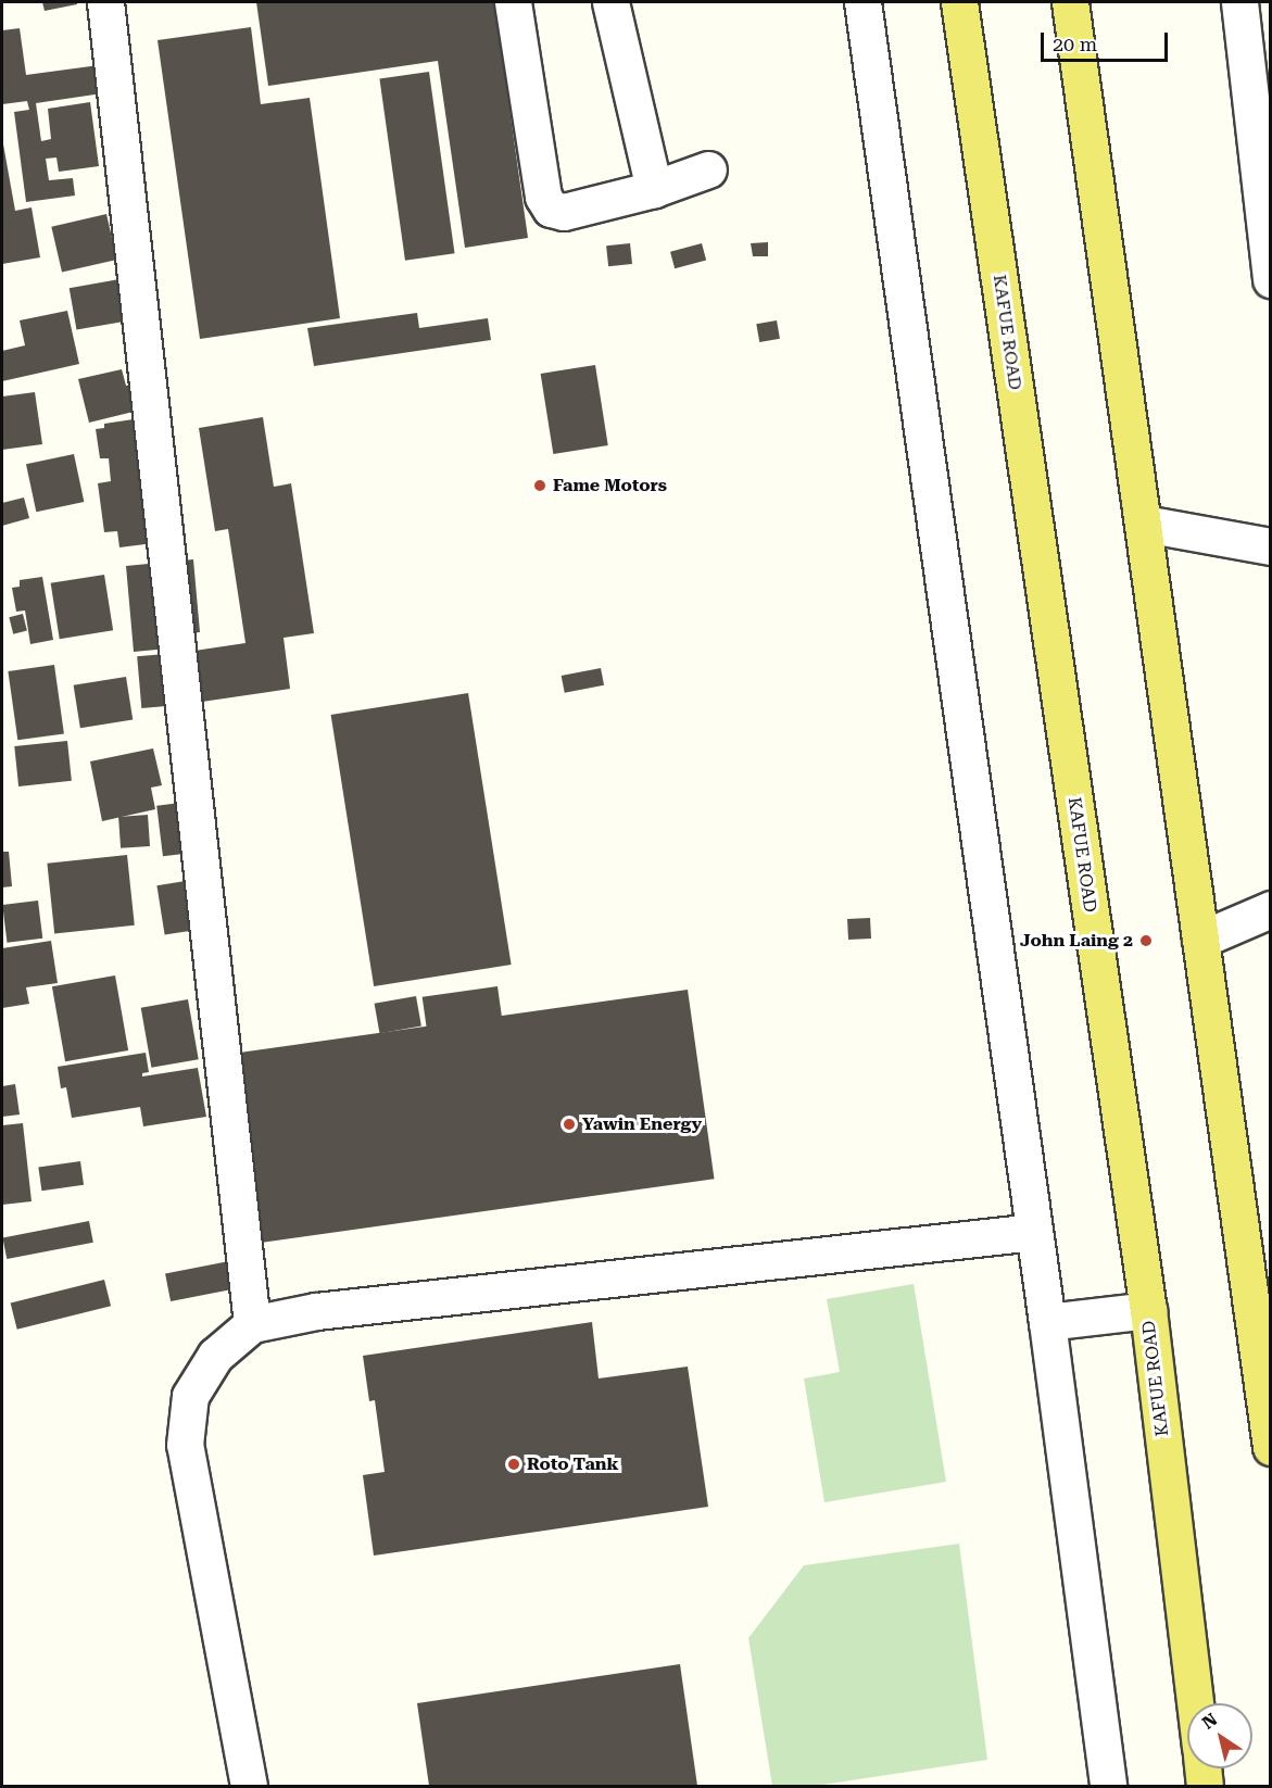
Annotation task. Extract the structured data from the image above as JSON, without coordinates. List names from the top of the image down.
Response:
{
  "streets": {
    "main road": ["KAFUE ROAD"]
  },
  "places": [
    "Fame Motors",
    "John Laing 2",
    "Yawin Energy",
    "Roto Tank"
  ],
  "scale_bar": "20 m",
  "north": "top left"
}
